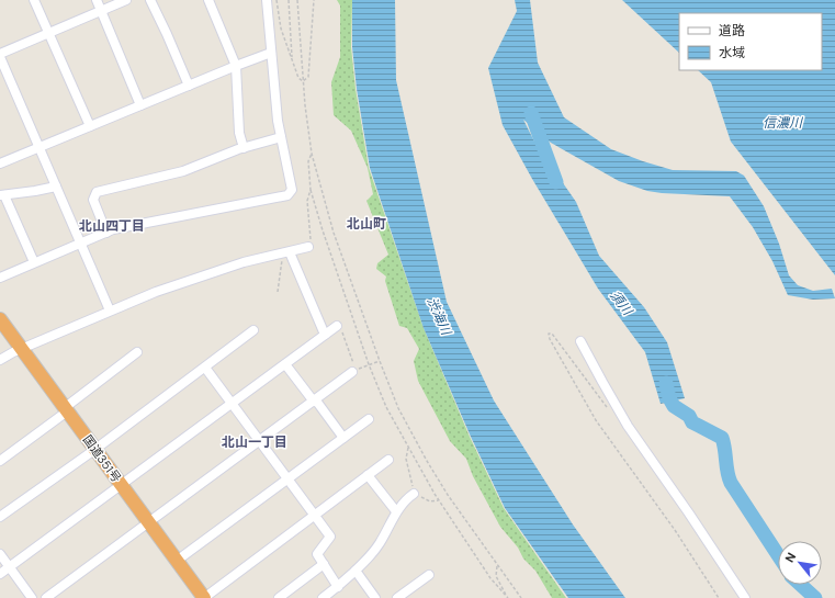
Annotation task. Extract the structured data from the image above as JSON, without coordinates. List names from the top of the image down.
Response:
{
  "streets": {
    "highway": ["国道351号"]
  },
  "districts": ["北山町", "北山四丁目", "北山一丁目"],
  "water": ["信濃川", "須川", "渋海川"],
  "legend": ["道路", "水域"],
  "north": "top left"
}
